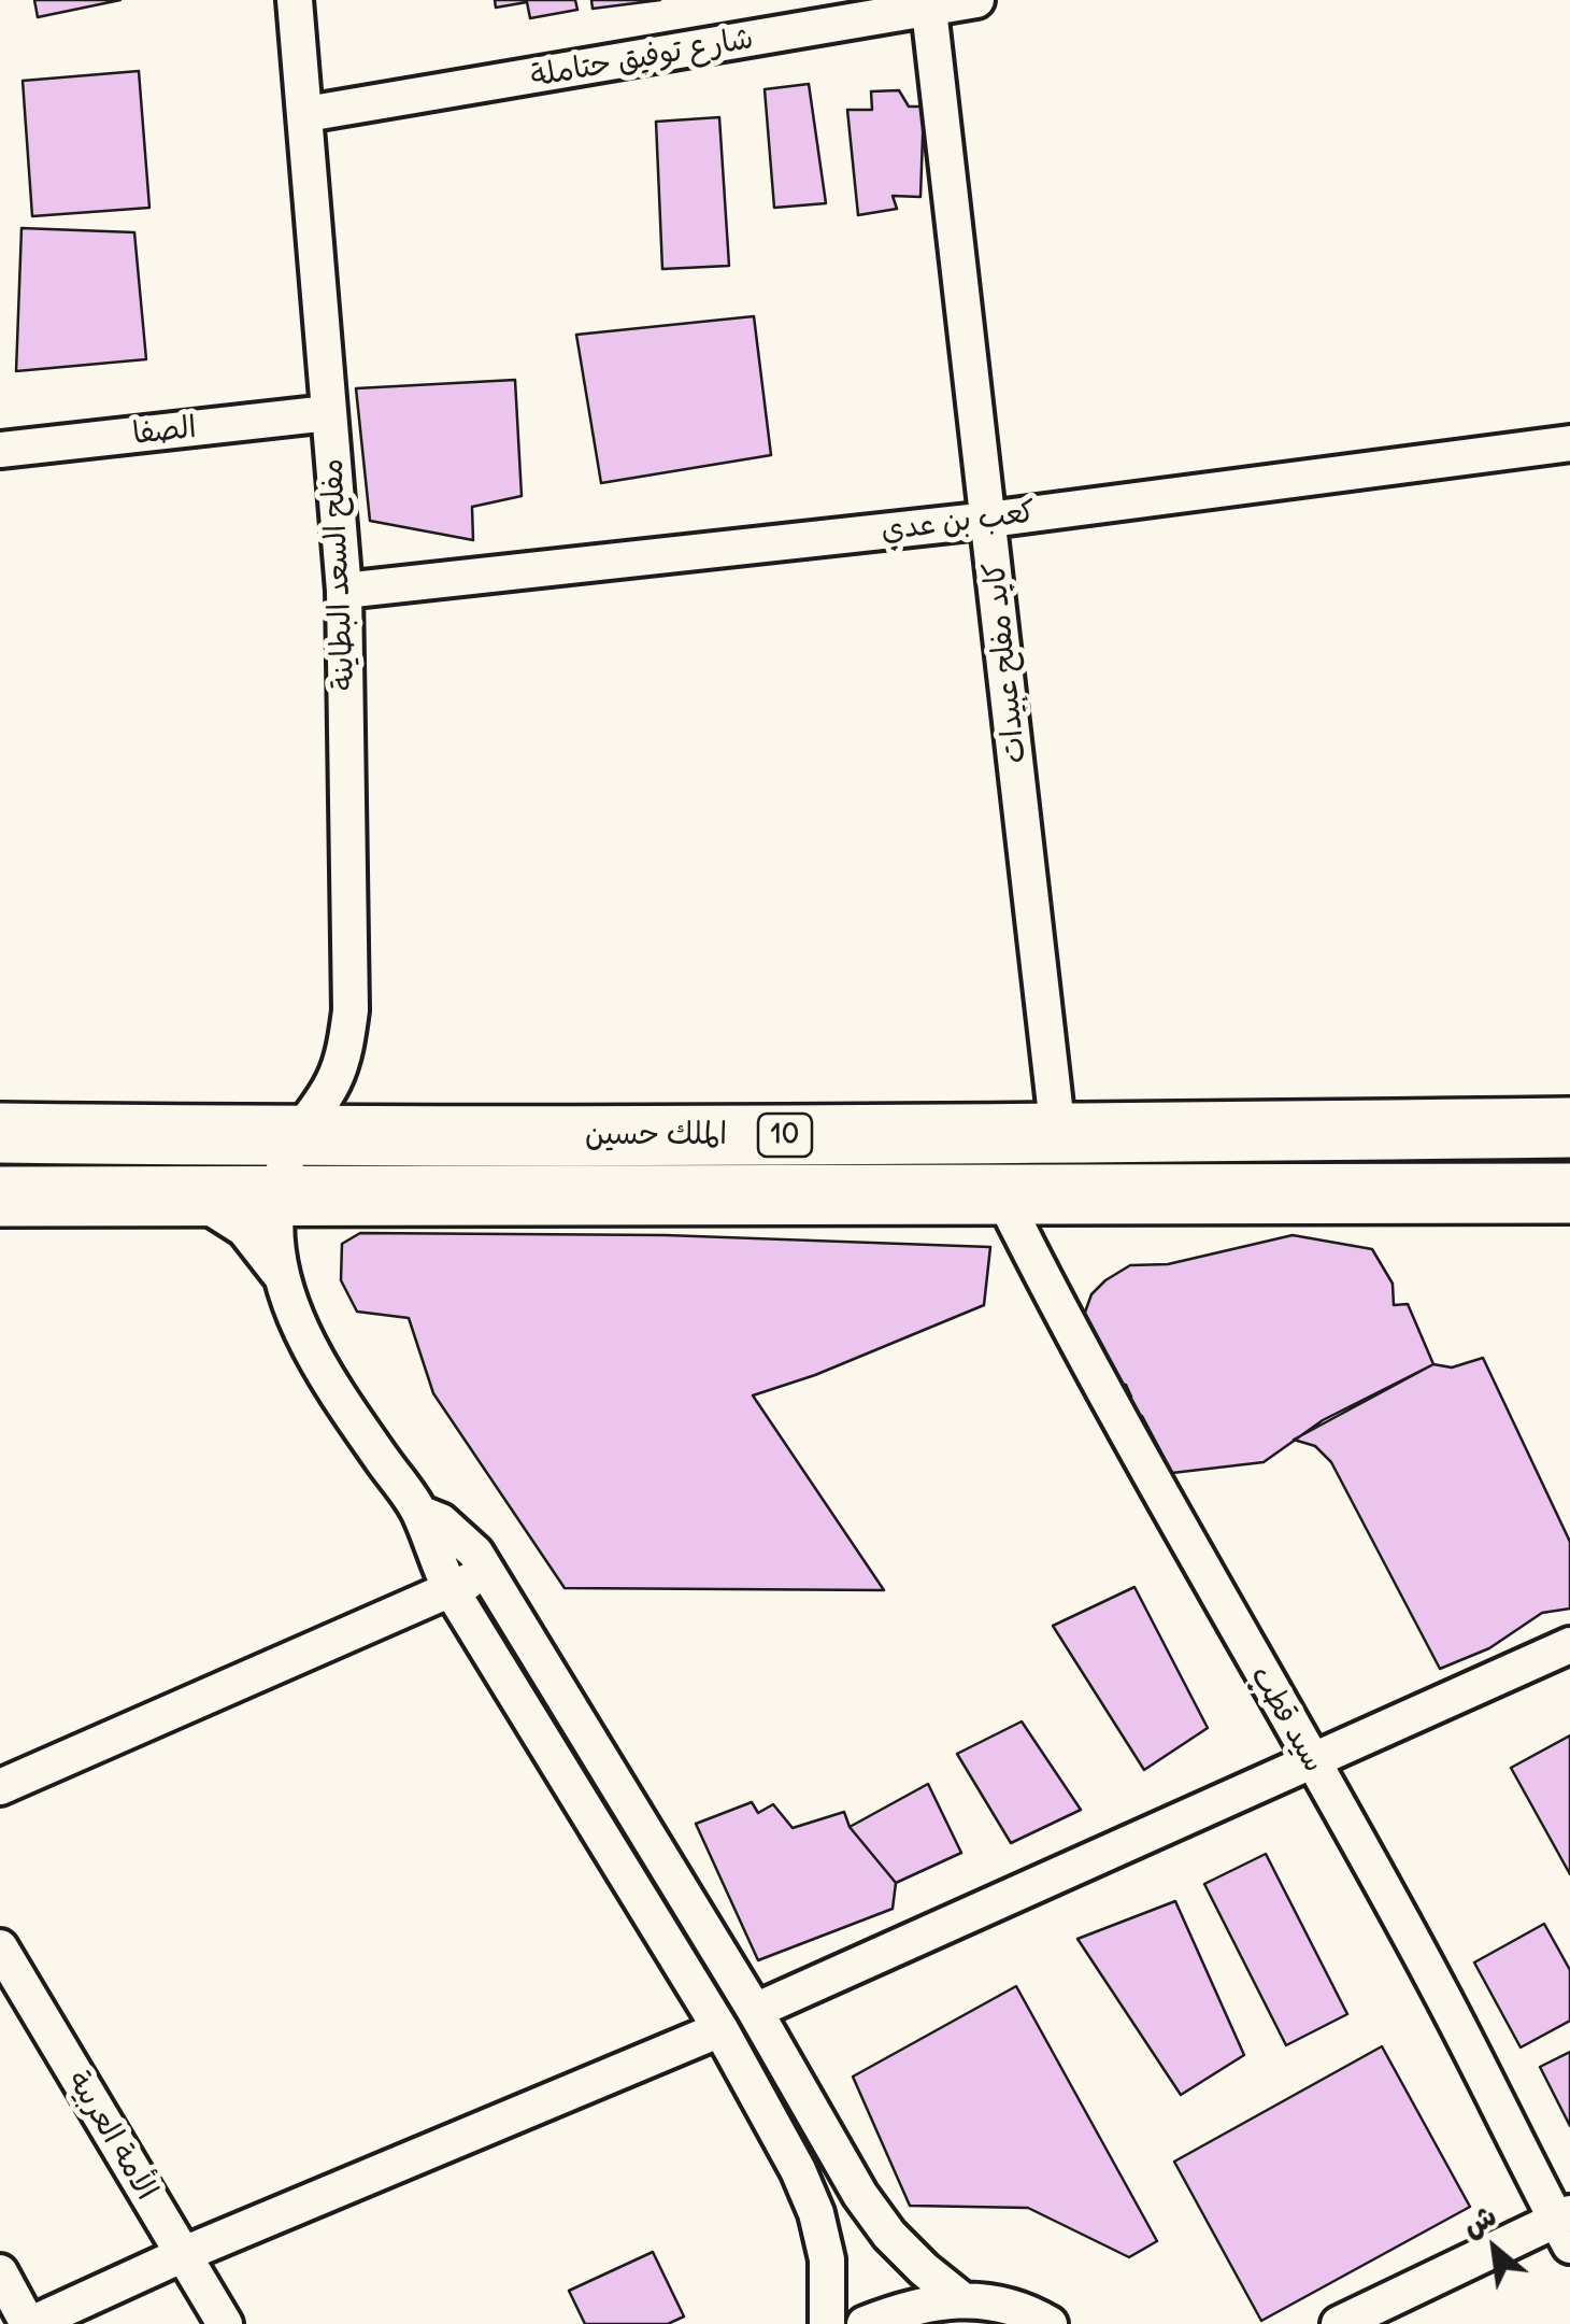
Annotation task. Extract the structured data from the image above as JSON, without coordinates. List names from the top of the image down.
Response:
{
  "streets": {
    "highway": ["الملك حسين", "10"],
    "street": [
      "شارع توفيق حتاملة",
      "الصفا",
      "كعب بن عدي",
      "مفلح السعد البطاينة",
      "كايد مفلح عبيدات",
      "سيد قطب",
      "الأمة العربية"
    ]
  },
  "crossings": [
    ["شارع توفيق حتاملة", "مفلح السعد البطاينة"],
    ["شارع توفيق حتاملة", "كايد مفلح عبيدات"],
    ["الصفا", "مفلح السعد البطاينة"],
    ["كعب بن عدي", "مفلح السعد البطاينة"],
    ["كعب بن عدي", "كايد مفلح عبيدات"],
    ["مفلح السعد البطاينة", "الملك حسين"],
    ["كايد مفلح عبيدات", "الملك حسين"],
    ["الملك حسين", "سيد قطب"]
  ],
  "north": "top left"
}
